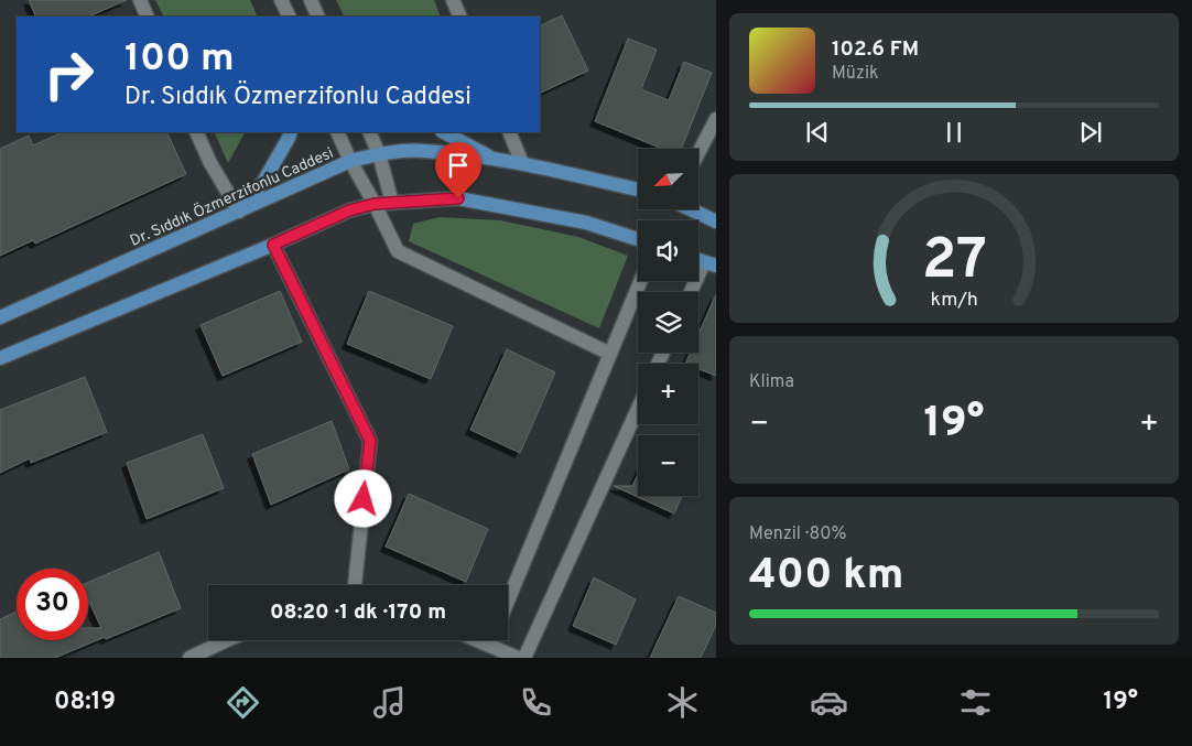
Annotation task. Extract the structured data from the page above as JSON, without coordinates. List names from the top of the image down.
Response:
{
  "streets": {
    "main road": ["Dr. Sıddık Özmerzifonlu Caddesi"]
  },
  "north": "bottom left",
  "page": {
    "turn": ["100 m", "Dr. Sıddık Özmerzifonlu Caddesi"],
    "song": ["102.6 FM", "Müzik"],
    "map_buttons": ["+", "−"],
    "tile": [
      "Klima",
      ["Menzil · 80%", "400 km"]
    ],
    "heat": ["−", "19°", "+"],
    "limit": "30",
    "trip": "08:20 · 1 dk · 170 m",
    "tabs": ["08:19", "19°"],
    "gauge": ["27", "km/h"]
  }
}
